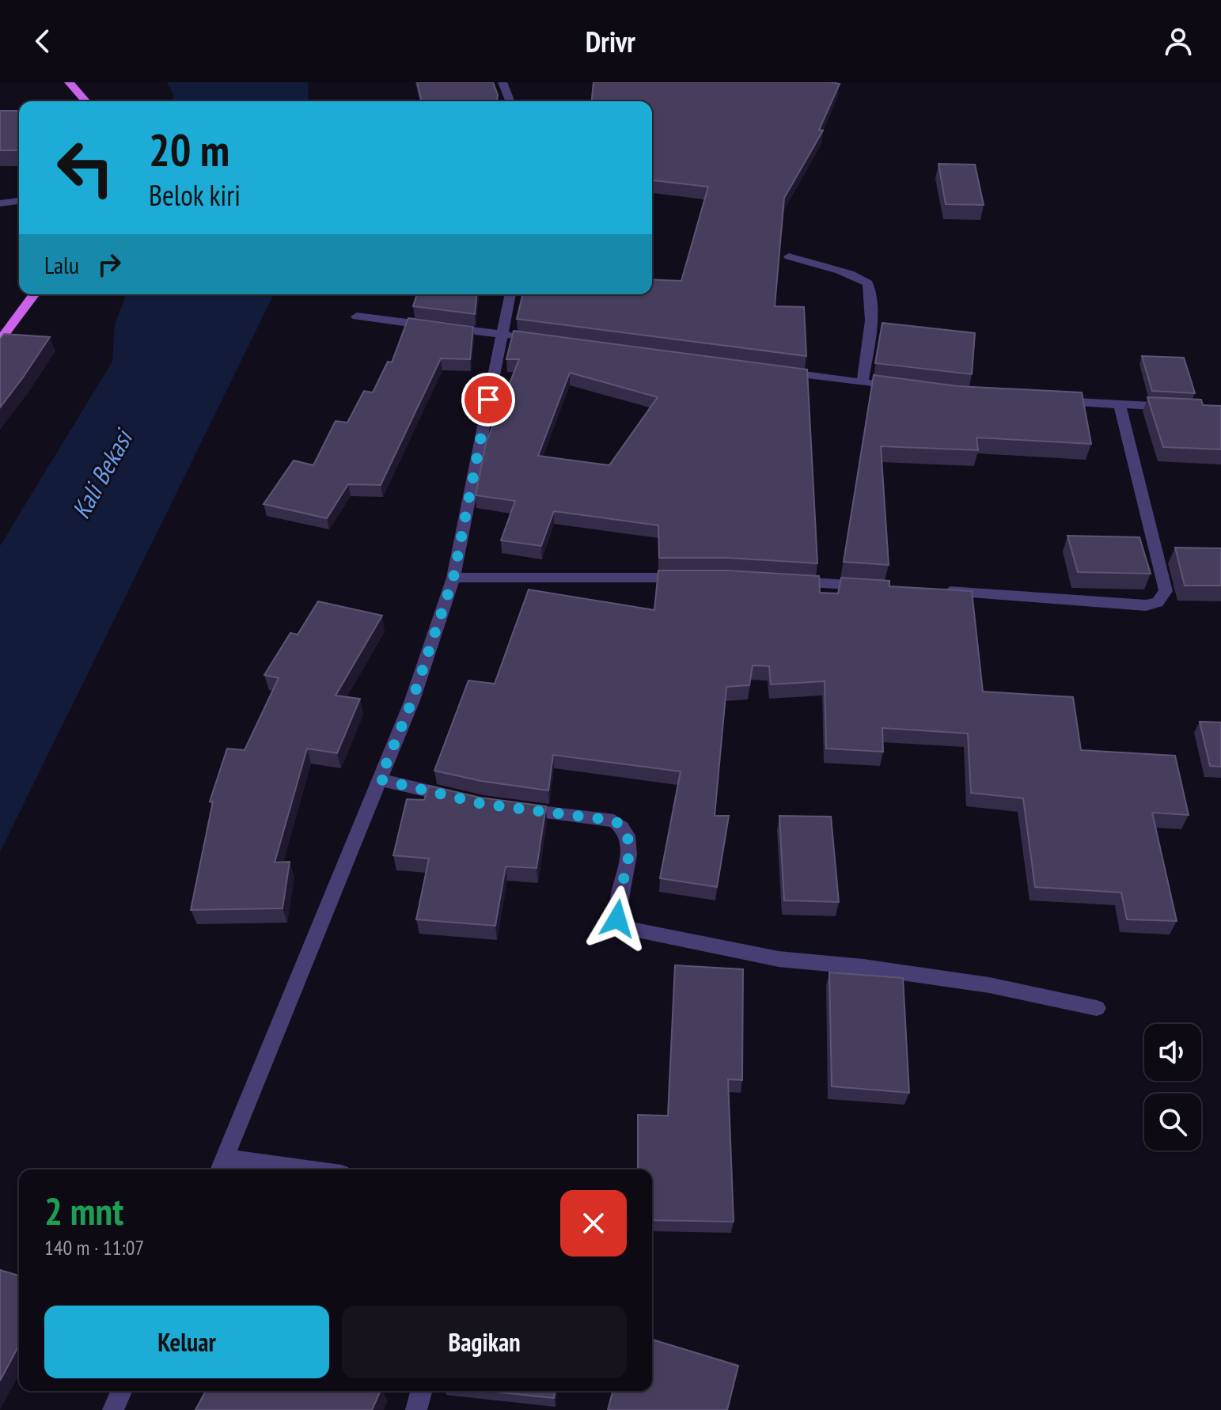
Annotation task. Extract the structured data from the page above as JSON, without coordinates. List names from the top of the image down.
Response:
{
  "water": ["Kali Bekasi"],
  "page": {
    "header": "Drivr",
    "turn": ["20 m", "Belok kiri"],
    "then": "Lalu",
    "heading": ["2 mnt", "140 m · 11:07"],
    "buttons": ["Keluar", "Bagikan"]
  }
}
